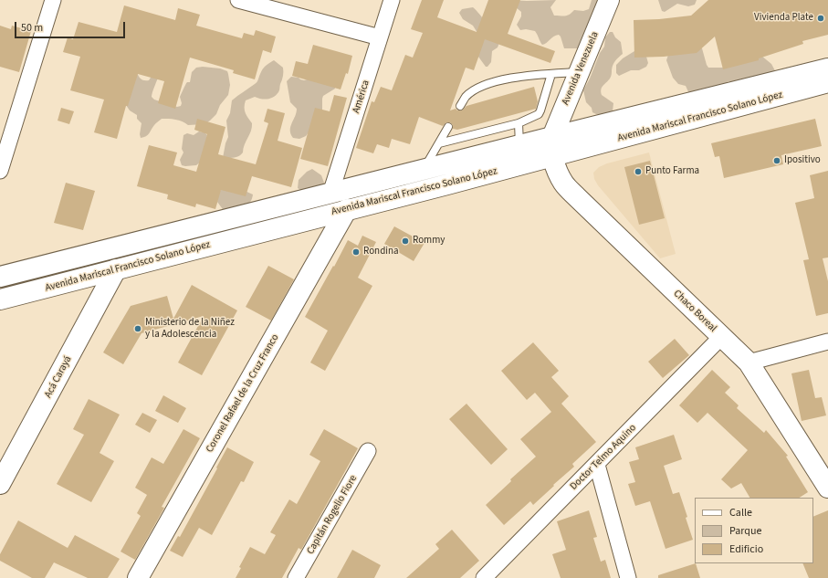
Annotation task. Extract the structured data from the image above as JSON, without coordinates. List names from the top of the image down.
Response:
{
  "streets": {
    "main road": [
      "Avenida Venezuela",
      "Avenida Mariscal Francisco Solano López",
      "Chaco Boreal",
      "Acá Carayá",
      "Coronel Rafael de la Cruz Franco"
    ],
    "street": ["América", "Doctor Telmo Aquino", "Capitán Rogelio Fiore"]
  },
  "crossings": [
    ["Avenida Venezuela", "Avenida Mariscal Francisco Solano López"],
    ["Avenida Venezuela", "Chaco Boreal"],
    ["América", "Avenida Mariscal Francisco Solano López"],
    ["Avenida Mariscal Francisco Solano López", "Chaco Boreal"],
    ["Avenida Mariscal Francisco Solano López", "Acá Carayá"],
    ["Avenida Mariscal Francisco Solano López", "Coronel Rafael de la Cruz Franco"],
    ["Chaco Boreal", "Doctor Telmo Aquino"]
  ],
  "places": [
    "Vivienda Plate",
    "Ipositivo",
    "Punto Farma",
    "Rommy",
    "Rondina",
    "Ministerio de la Niñez y la Adolescencia"
  ],
  "legend": ["Calle", "Parque", "Edificio"],
  "scale_bar": "50 m"
}
